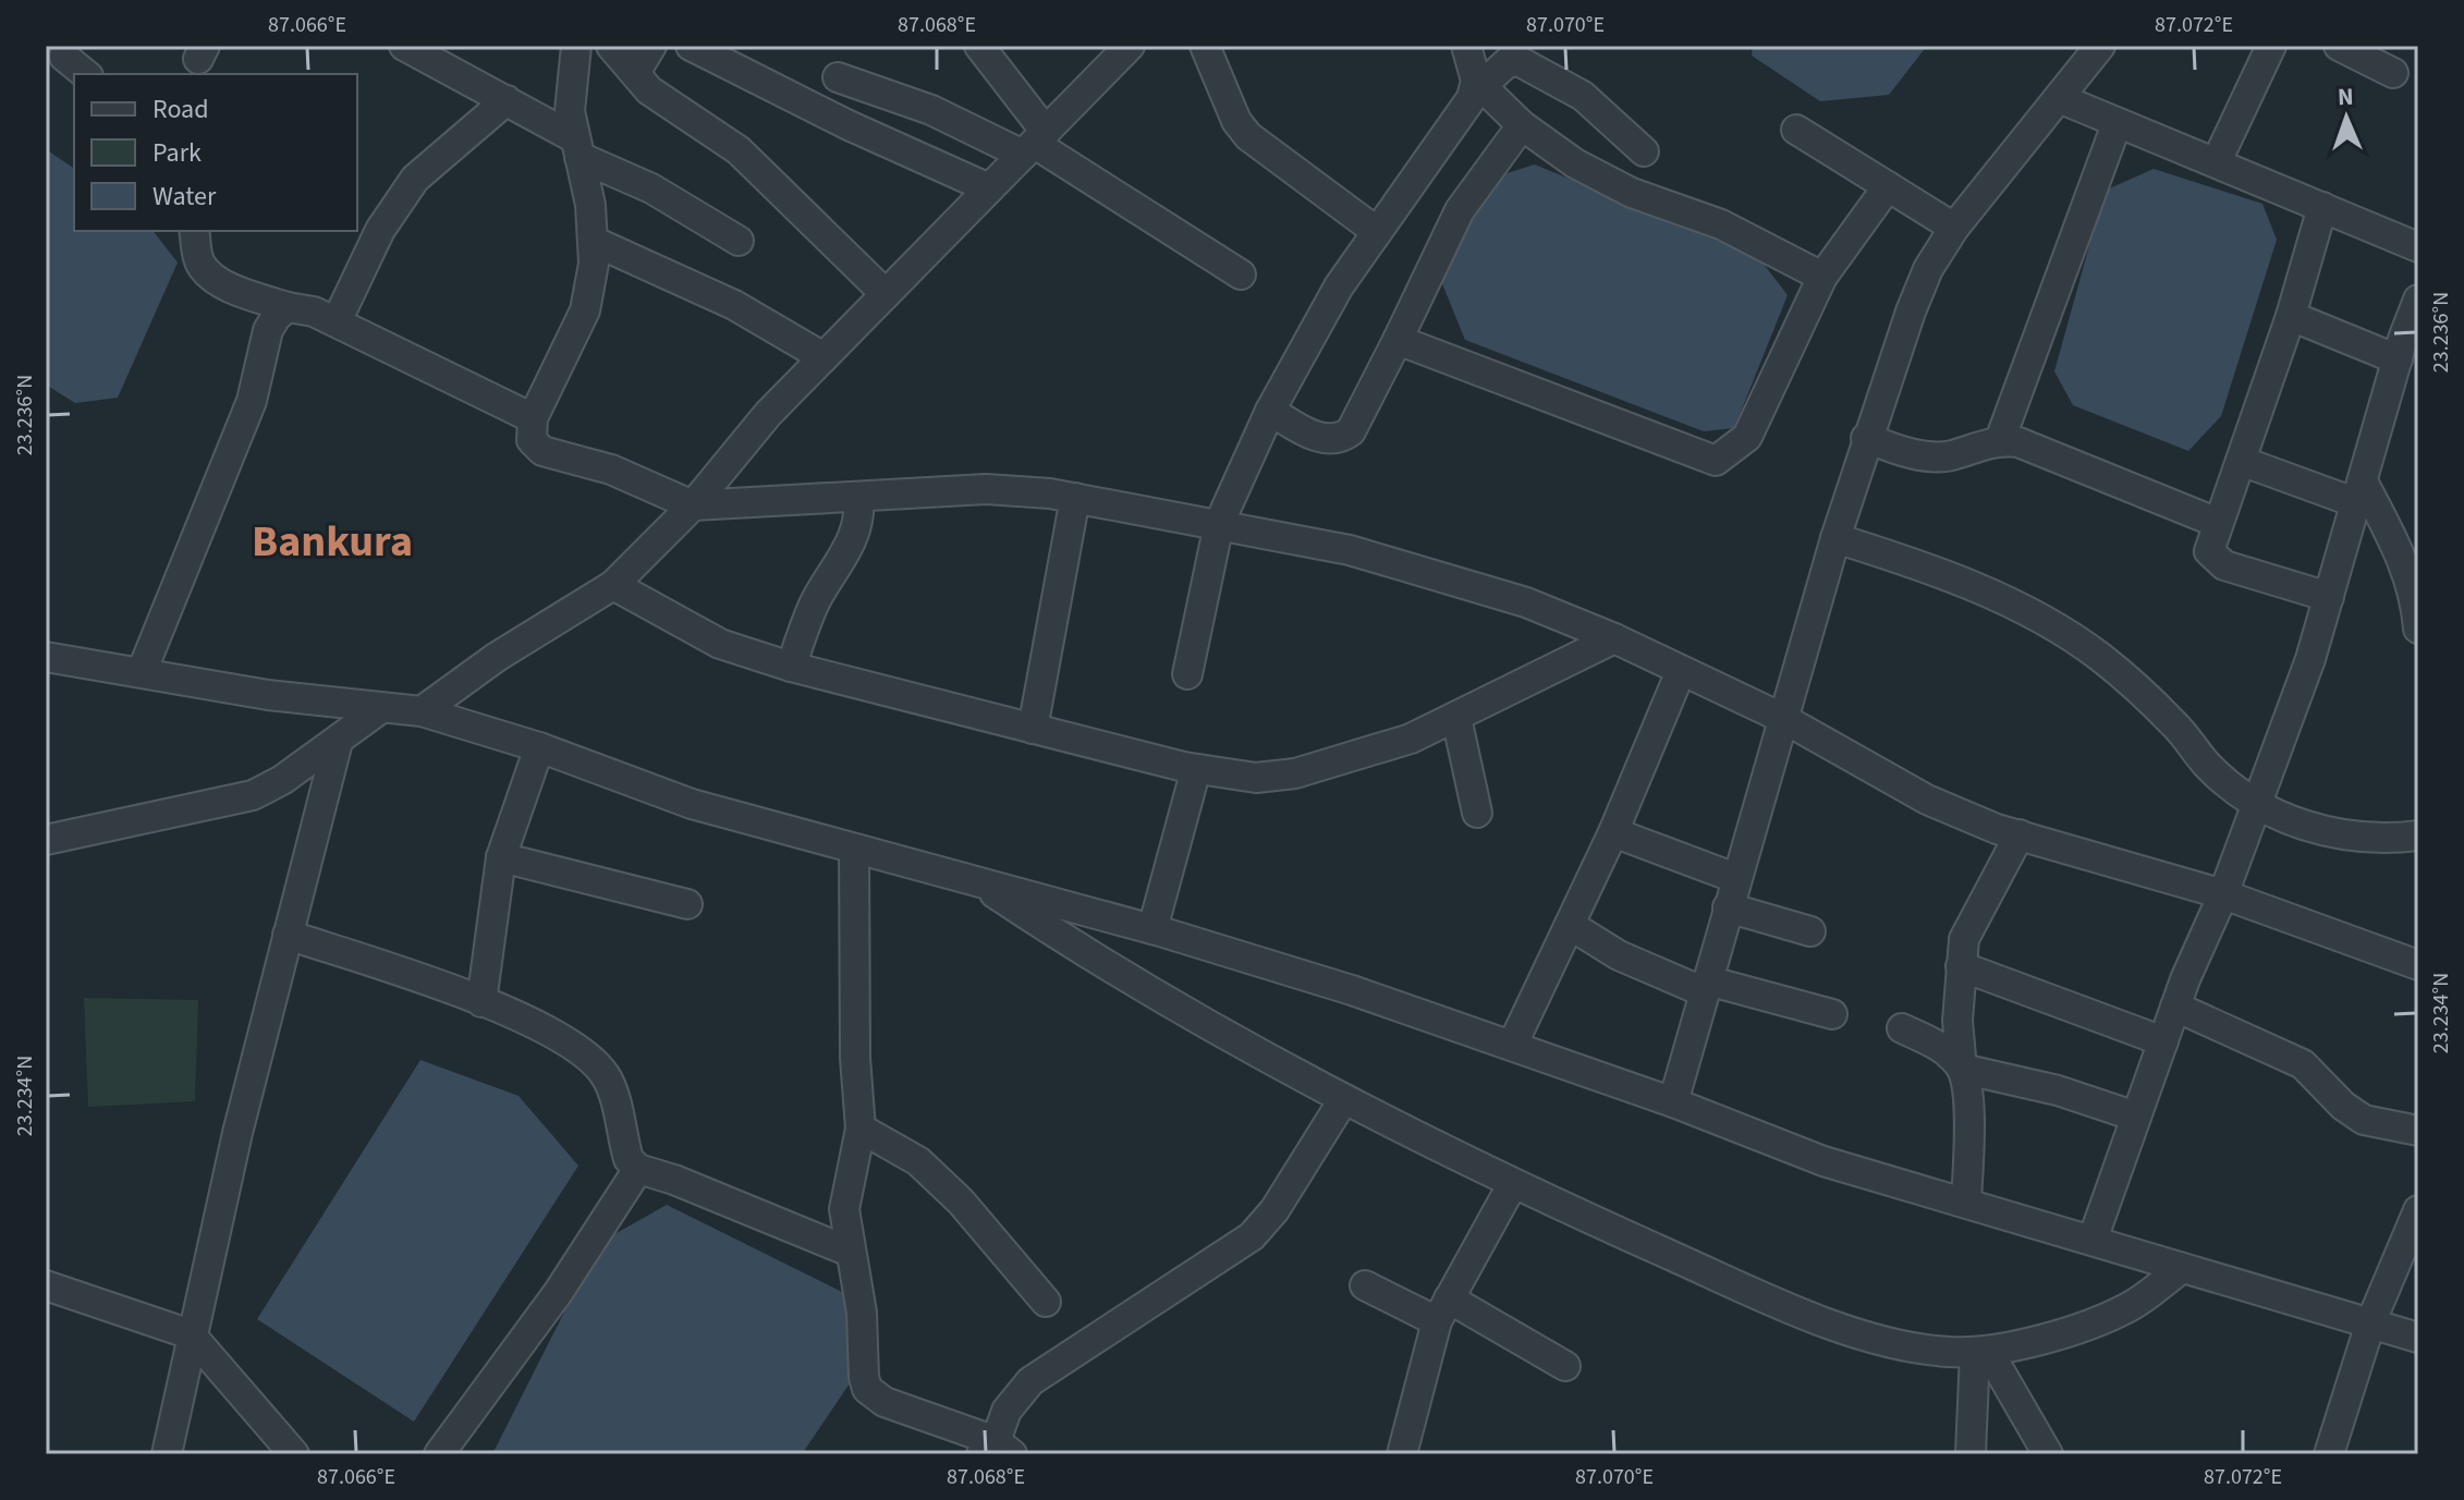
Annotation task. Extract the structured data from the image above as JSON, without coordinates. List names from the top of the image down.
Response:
{
  "districts": ["Bankura"],
  "legend": ["Road", "Park", "Water"],
  "north": "top",
  "coordinates": [
    "87.066°E",
    "87.068°E",
    "87.070°E",
    "87.072°E",
    "23.236°N",
    "23.234°N"
  ]
}
